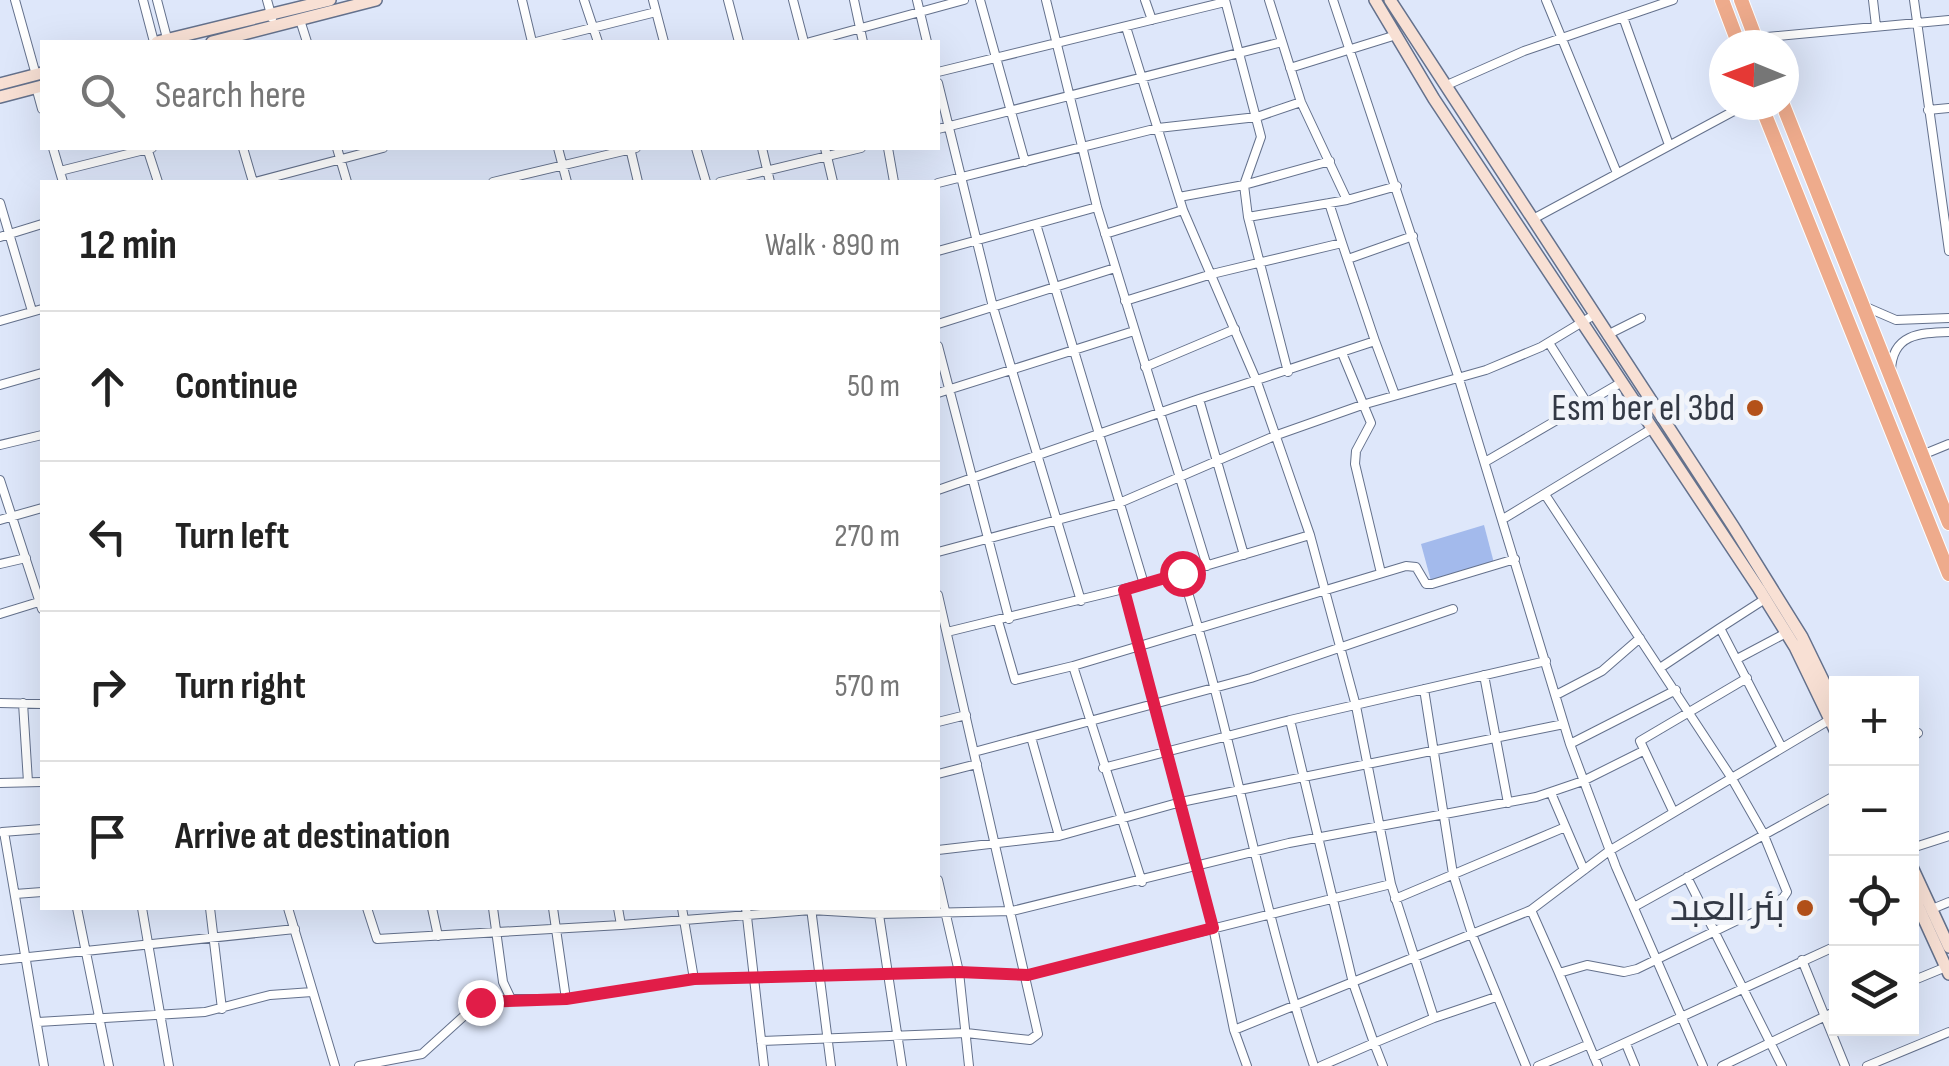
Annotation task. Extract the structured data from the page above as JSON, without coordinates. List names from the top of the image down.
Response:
{
  "places": ["Esm ber el 3bd", "بئر العبد"],
  "north": "left",
  "page": {
    "search": "Search here",
    "heading": ["12 min", "Walk · 890 m"],
    "list": [
      ["Continue", "50 m"],
      ["Turn left", "270 m"],
      ["Turn right", "570 m"],
      "Arrive at destination"
    ],
    "map_buttons": ["+", "−"]
  }
}
